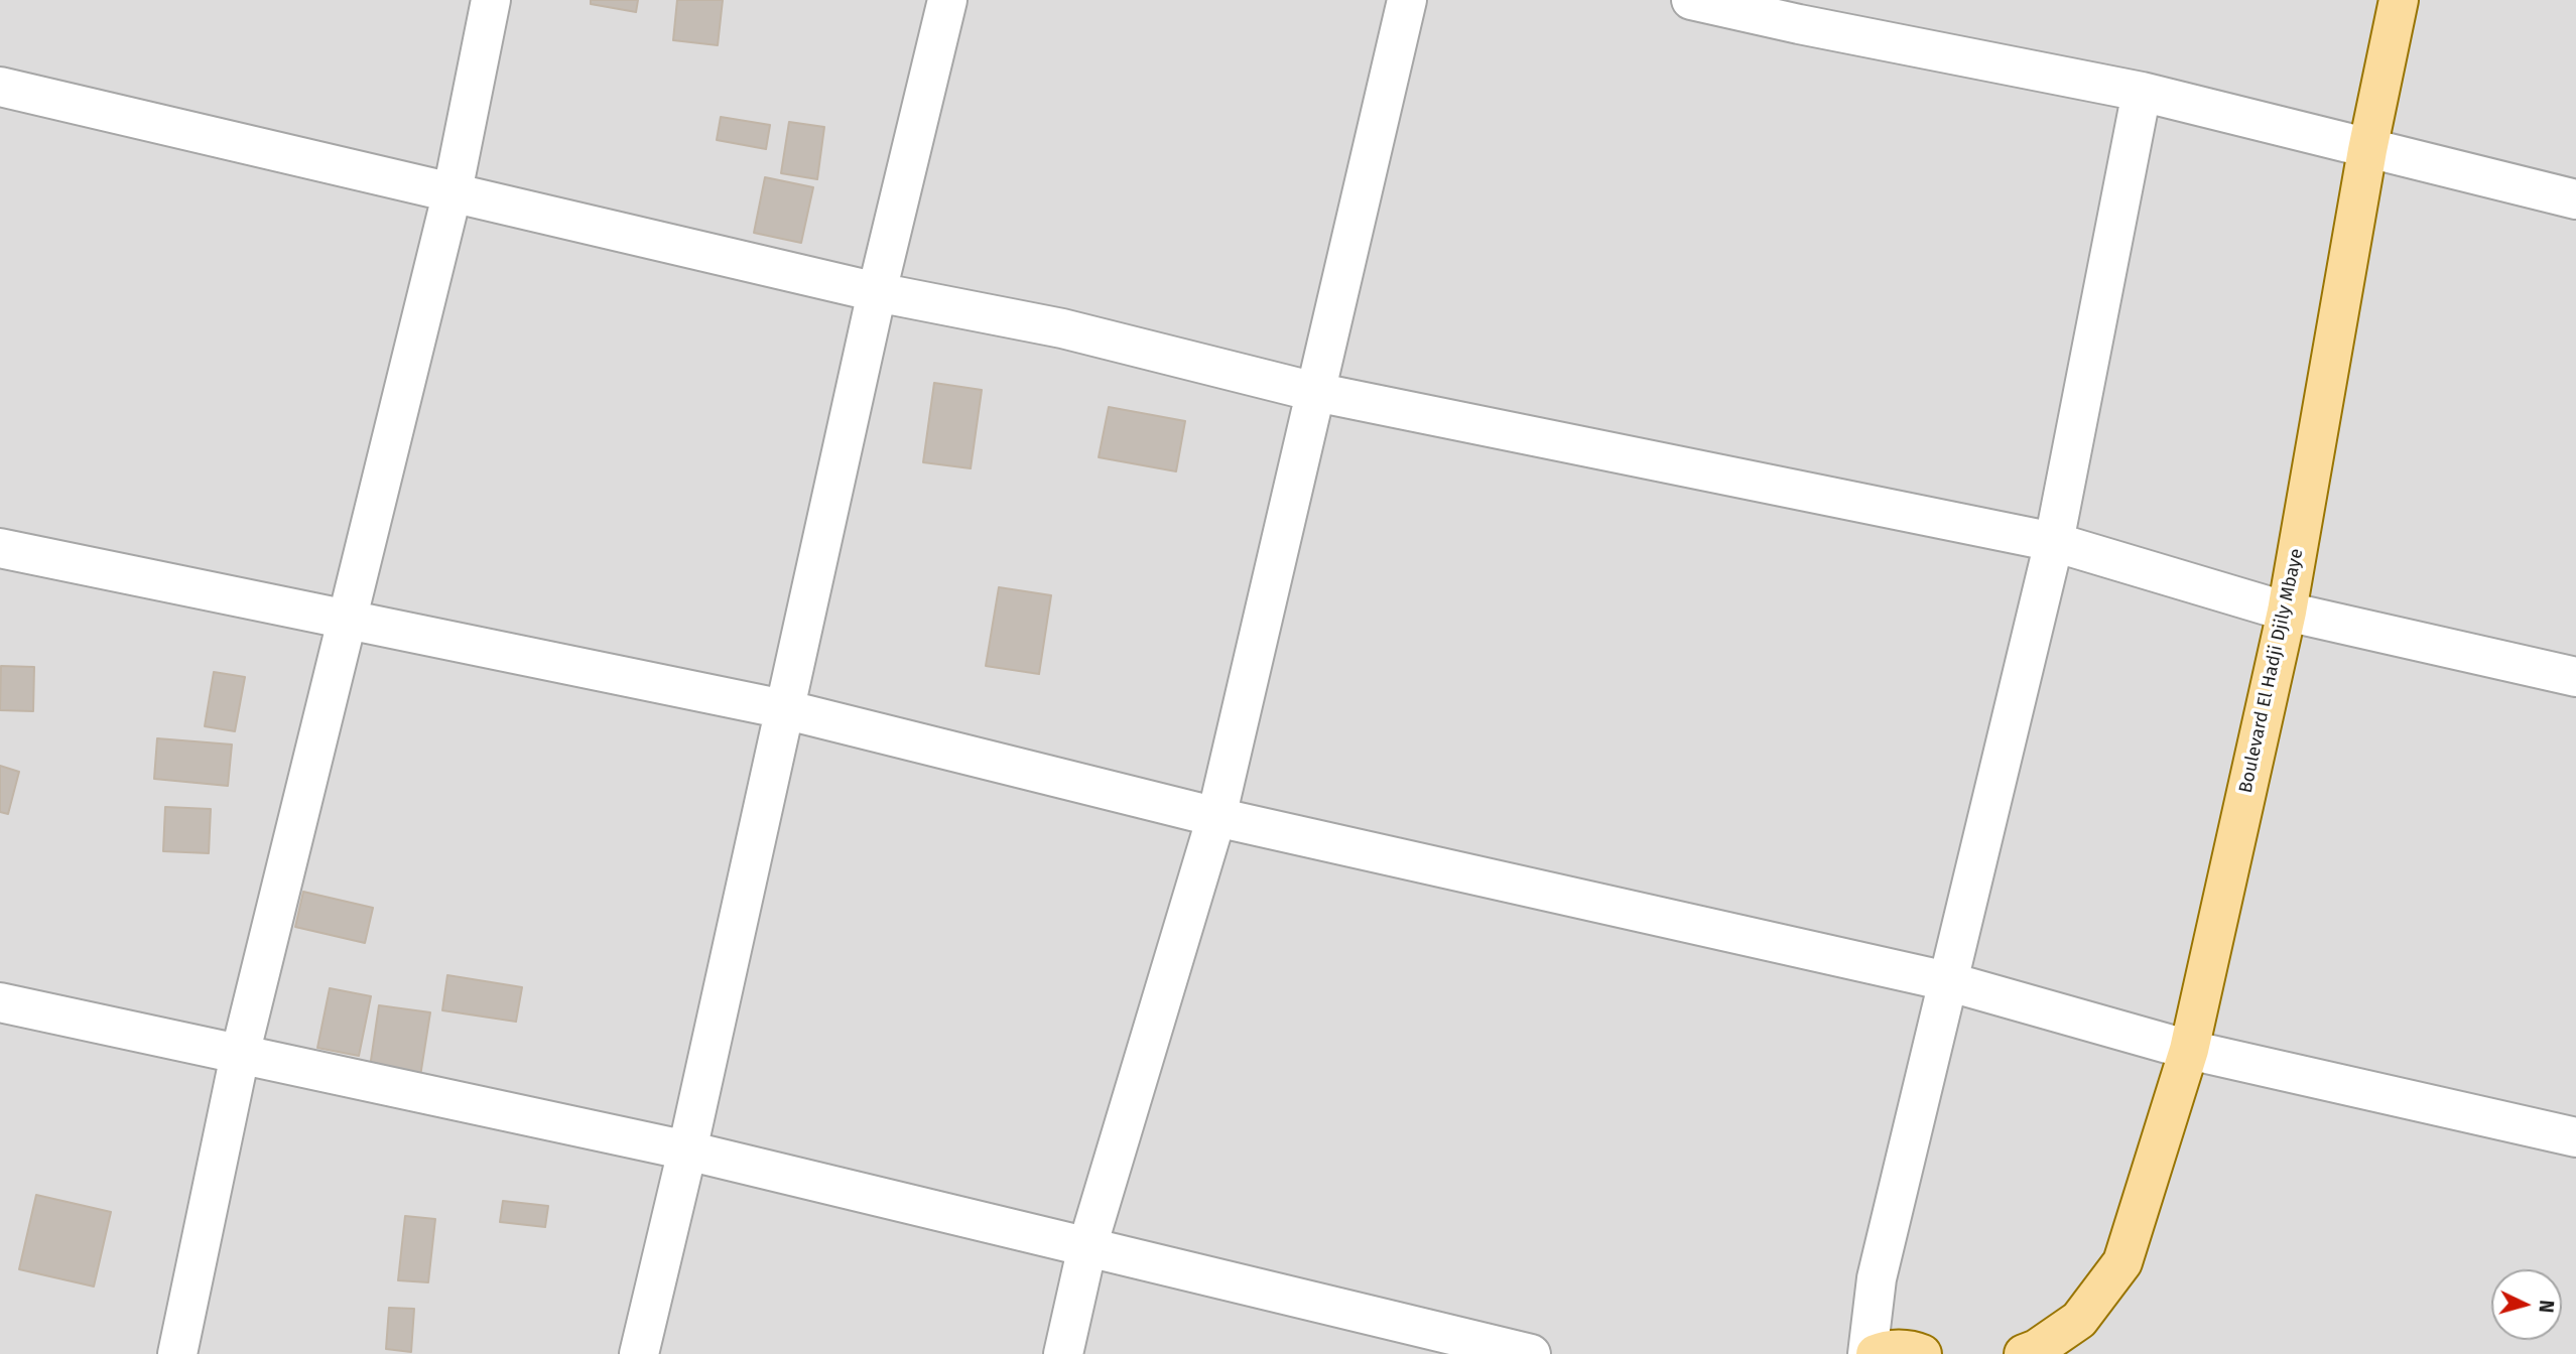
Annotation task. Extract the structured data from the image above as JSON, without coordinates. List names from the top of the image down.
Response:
{
  "streets": {
    "main road": ["Boulevard El Hadji Djily Mbaye"]
  },
  "north": "right"
}
